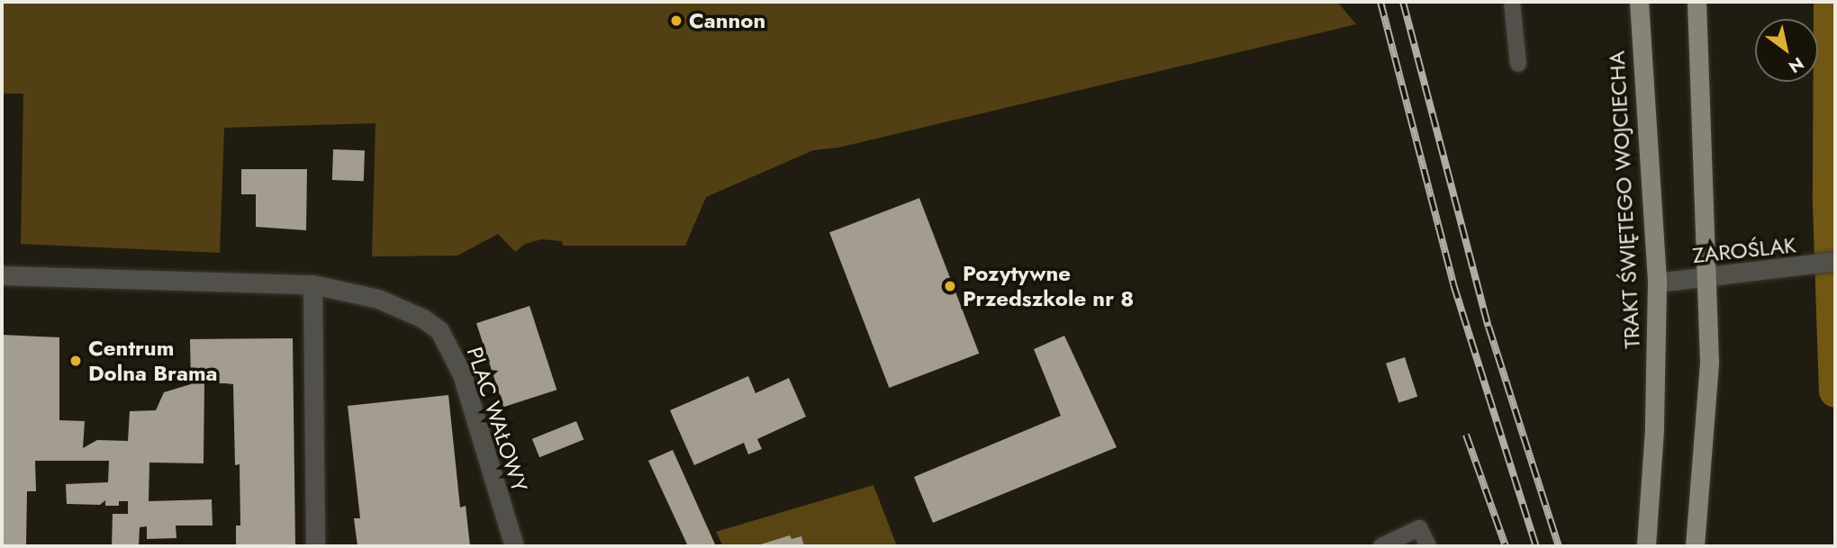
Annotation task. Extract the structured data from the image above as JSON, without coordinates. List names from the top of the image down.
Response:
{
  "streets": {
    "main road": ["TRAKT ŚWIĘTEGO WOJCIECHA"],
    "street": ["ZAROŚLAK", "PLAC WAŁOWY"]
  },
  "crossings": [
    ["TRAKT ŚWIĘTEGO WOJCIECHA", "ZAROŚLAK"]
  ],
  "places": ["Cannon", "Pozytywne Przedszkole nr 8", "Centrum Dolna Brama"],
  "north": "bottom right"
}
